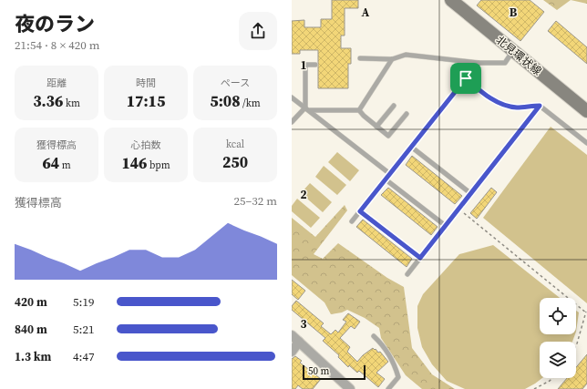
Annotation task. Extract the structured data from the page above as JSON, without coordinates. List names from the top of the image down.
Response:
{
  "streets": {
    "main road": ["北見環状線"]
  },
  "scale_bar": "50 m",
  "page": {
    "heading": ["夜のラン", "21:54 · 8 × 420 m"],
    "stats": [
      ["距離", "3.36 km"],
      ["時間", "17:15"],
      ["ペース", "5:08 /km"],
      ["獲得標高", "64 m"],
      ["心拍数", "146 bpm"],
      ["kcal", "250"]
    ],
    "chart": ["獲得標高", "25–32 m"],
    "list": [
      {
        "name": "420 m",
        "note": "5:19"
      },
      {
        "name": "840 m",
        "note": "5:21"
      },
      {
        "name": "1.3 km",
        "note": "4:47"
      }
    ],
    "scale": "50 m"
  },
  "grid": {
    "columns": ["A", "B"],
    "rows": ["1", "2", "3"]
  }
}
